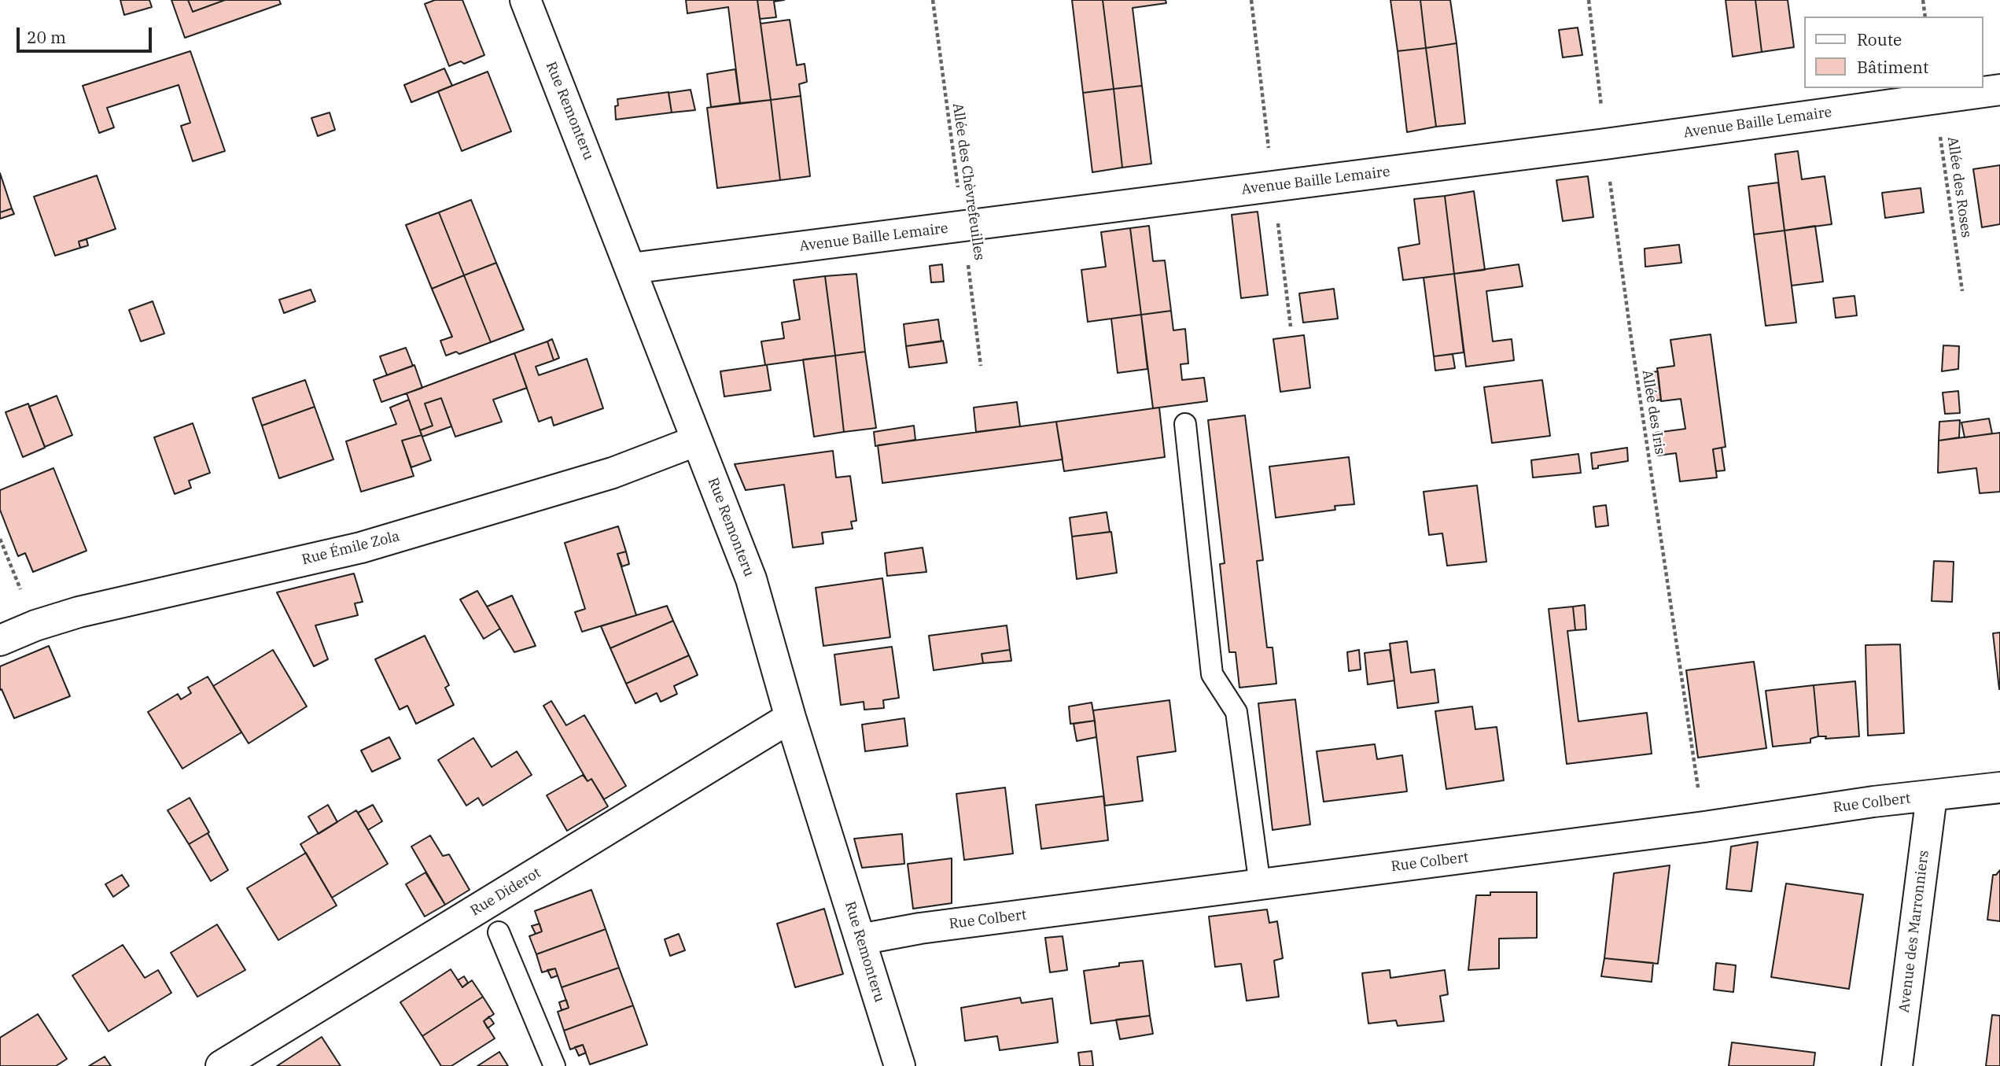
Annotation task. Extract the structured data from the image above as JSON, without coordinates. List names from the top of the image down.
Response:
{
  "streets": {
    "street": [
      "Rue Remonteru",
      "Avenue Baille Lemaire",
      "Rue Émile Zola",
      "Rue Colbert",
      "Rue Diderot",
      "Avenue des Marronniers"
    ],
    "path": ["Allée des Chèvrefeuilles", "Allée des Roses", "Allée des Iris"]
  },
  "crossings": [
    ["Rue Remonteru", "Avenue Baille Lemaire"],
    ["Rue Remonteru", "Rue Émile Zola"],
    ["Rue Remonteru", "Rue Colbert"],
    ["Rue Remonteru", "Rue Diderot"],
    ["Avenue Baille Lemaire", "Allée des Chèvrefeuilles"],
    ["Avenue Baille Lemaire", "Allée des Roses"],
    ["Avenue Baille Lemaire", "Allée des Iris"],
    ["Allée des Iris", "Rue Colbert"],
    ["Rue Colbert", "Avenue des Marronniers"]
  ],
  "legend": ["Route", "Bâtiment"],
  "scale_bar": "20 m"
}
